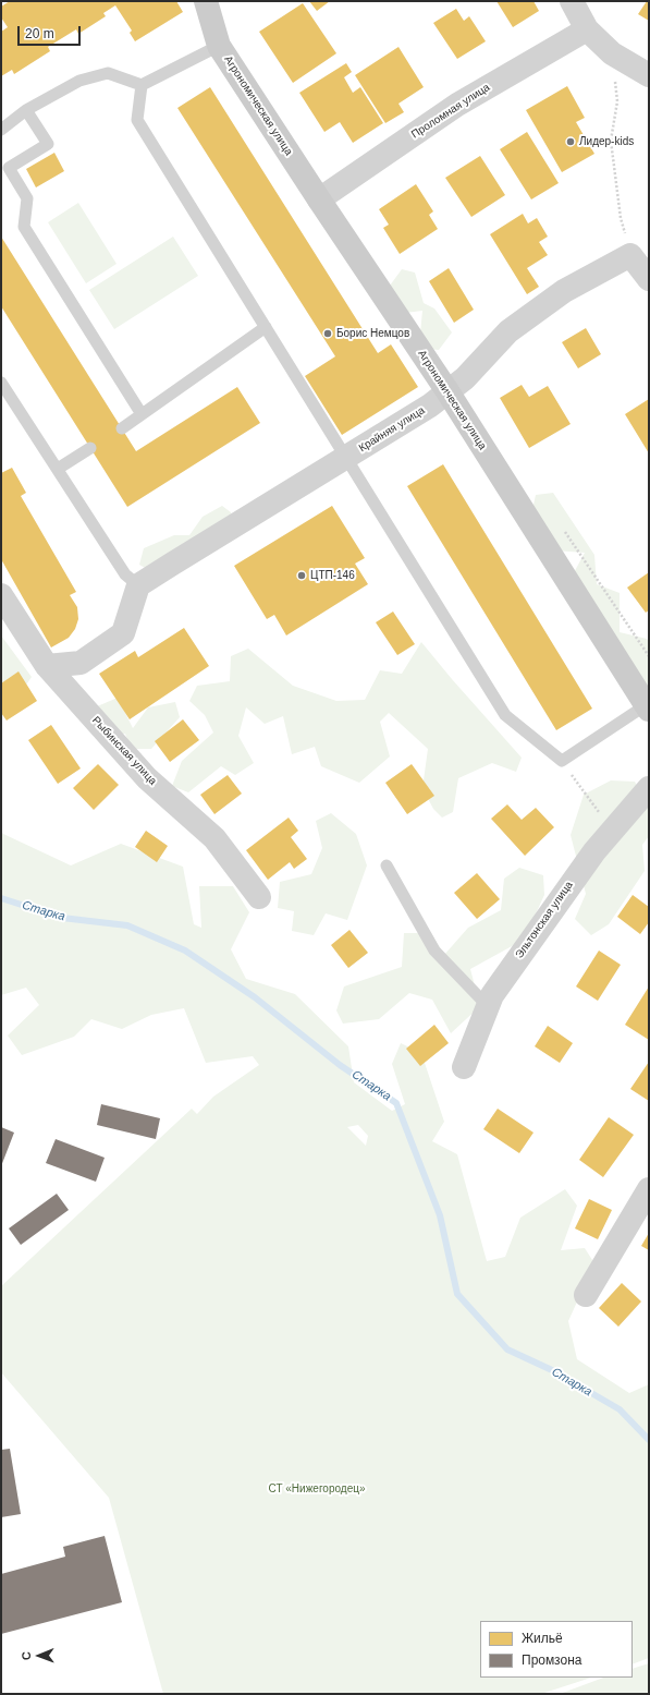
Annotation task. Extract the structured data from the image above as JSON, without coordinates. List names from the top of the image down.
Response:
{
  "streets": {
    "street": [
      "Агрономическая улица",
      "Проломная улица",
      "Крайняя улица",
      "Рыбинская улица",
      "Эльтонская улица"
    ]
  },
  "crossings": [
    ["Агрономическая улица", "Проломная улица"],
    ["Агрономическая улица", "Крайняя улица"]
  ],
  "water": ["Старка"],
  "parks": ["СТ «Нижегородец»"],
  "places": ["Лидер-kids", "Борис Немцов", "ЦТП-146"],
  "legend": ["Жильё", "Промзона"],
  "scale_bar": "20 m",
  "north": "left"
}
